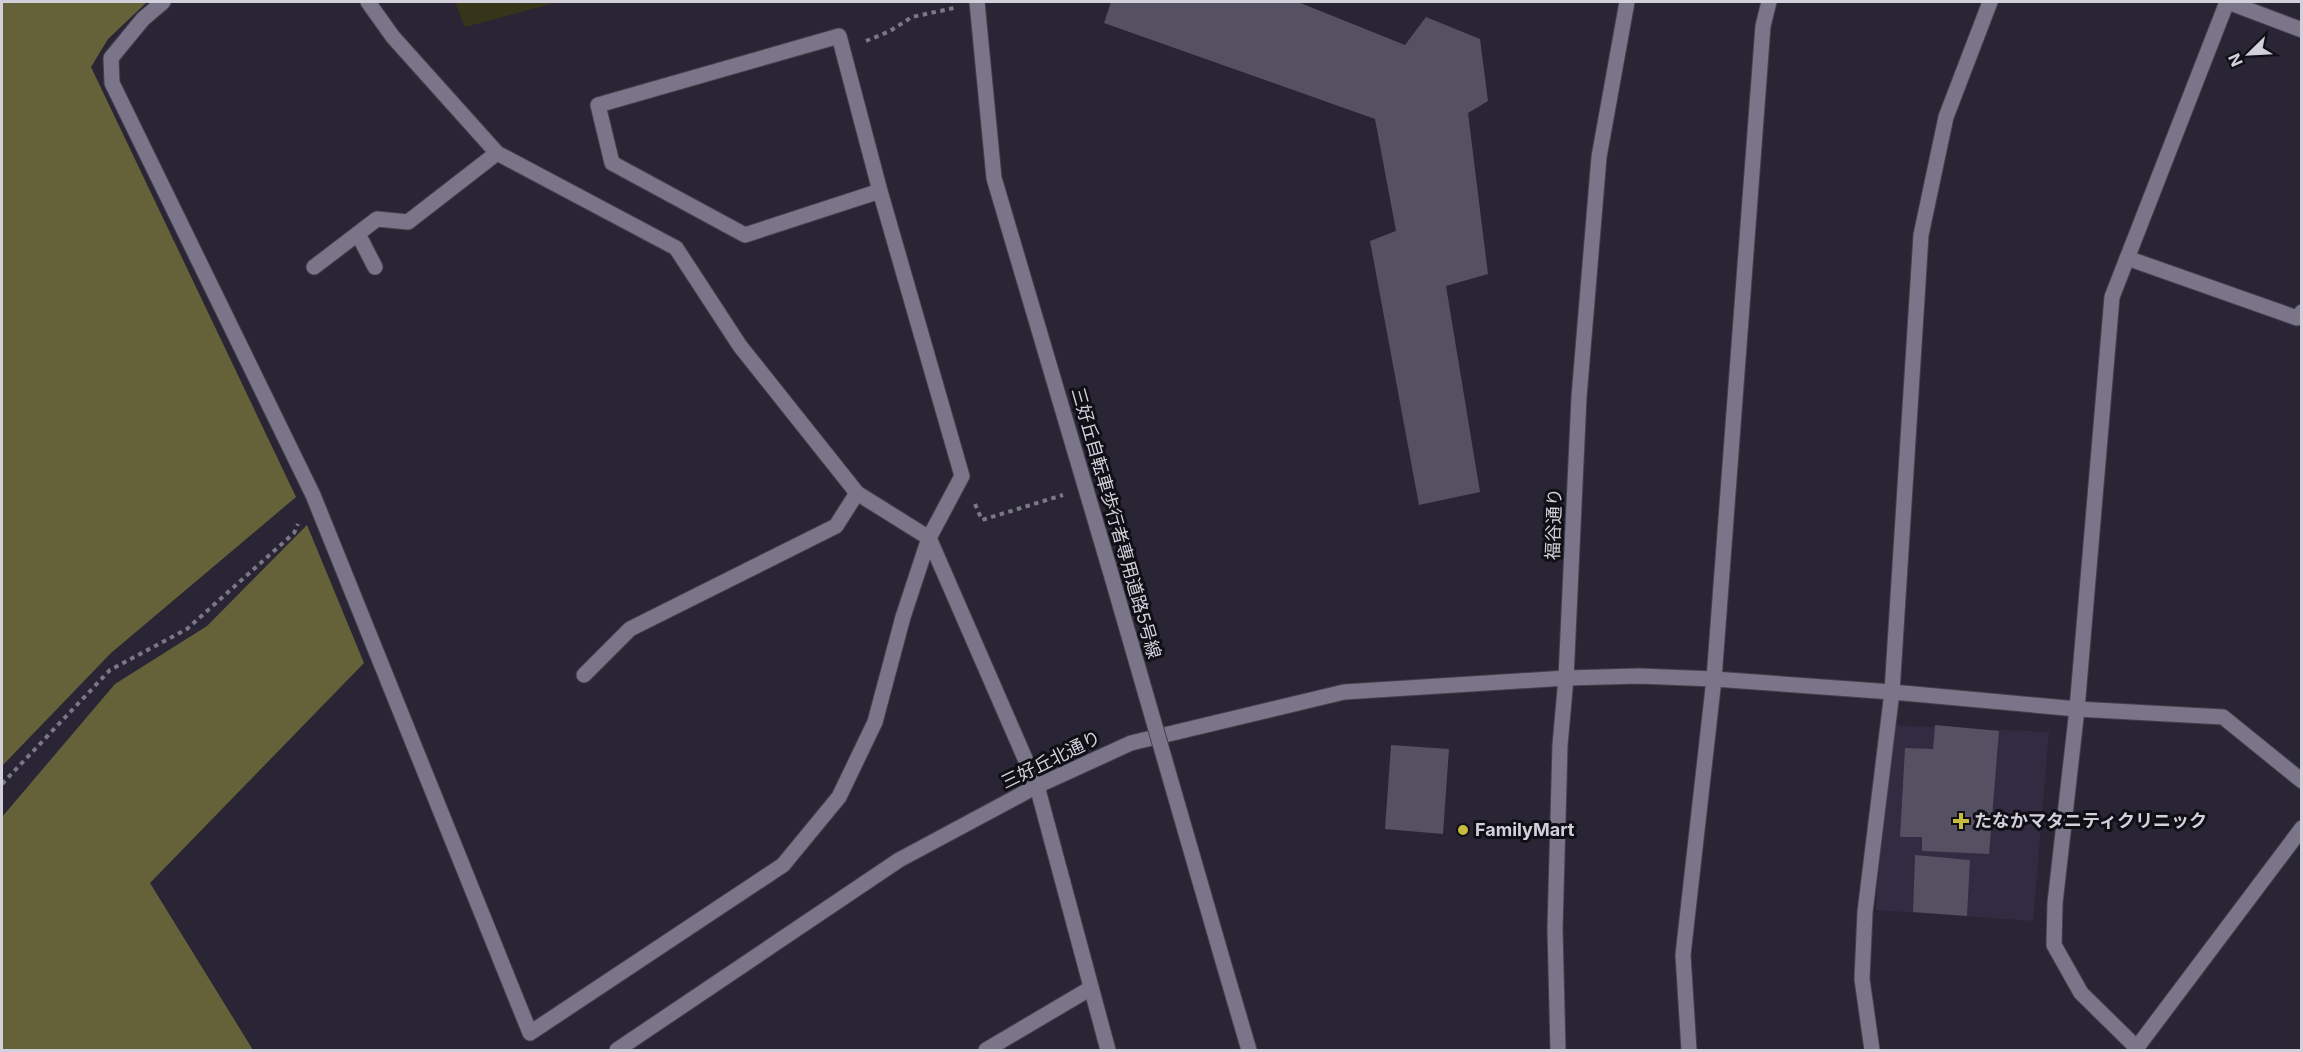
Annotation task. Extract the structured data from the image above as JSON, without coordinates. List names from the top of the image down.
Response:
{
  "streets": {
    "street": ["三好丘自転車歩行者専用道路5号線", "福谷通り", "三好丘北通り"]
  },
  "crossings": [
    ["福谷通り", "三好丘北通り"]
  ],
  "places": {
    "health": ["たなかマタニティクリニック"],
    "other": ["FamilyMart"]
  },
  "north": "bottom left"
}
